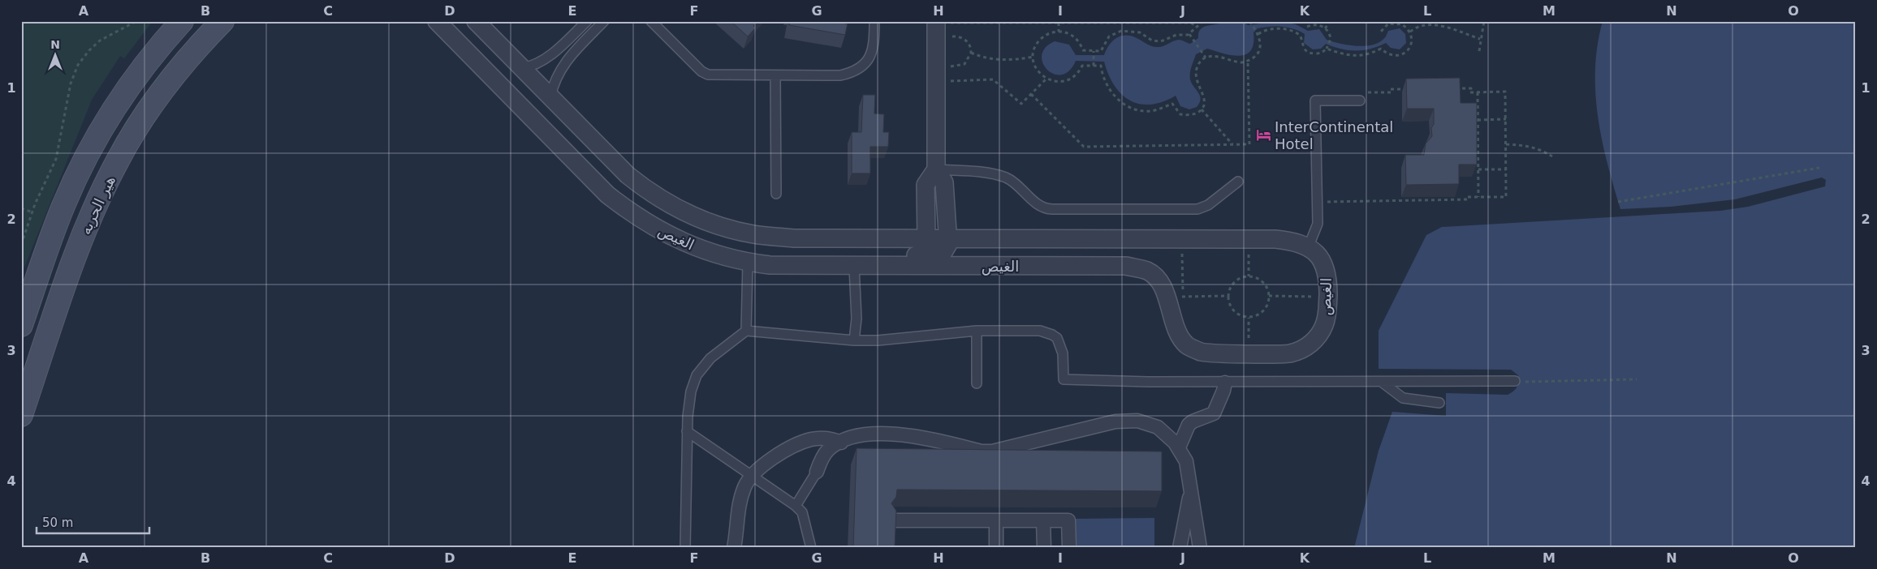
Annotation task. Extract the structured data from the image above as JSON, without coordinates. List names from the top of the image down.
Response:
{
  "streets": {
    "main road": ["هير الحربه"],
    "street": ["الغيص"]
  },
  "places": {
    "hotel": ["InterContinental Hotel"]
  },
  "scale_bar": "50 m",
  "north": "top",
  "grid": {
    "columns": [
      "A",
      "B",
      "C",
      "D",
      "E",
      "F",
      "G",
      "H",
      "I",
      "J",
      "K",
      "L",
      "M",
      "N",
      "O"
    ],
    "rows": [
      "1",
      "2",
      "3",
      "4"
    ]
  }
}
